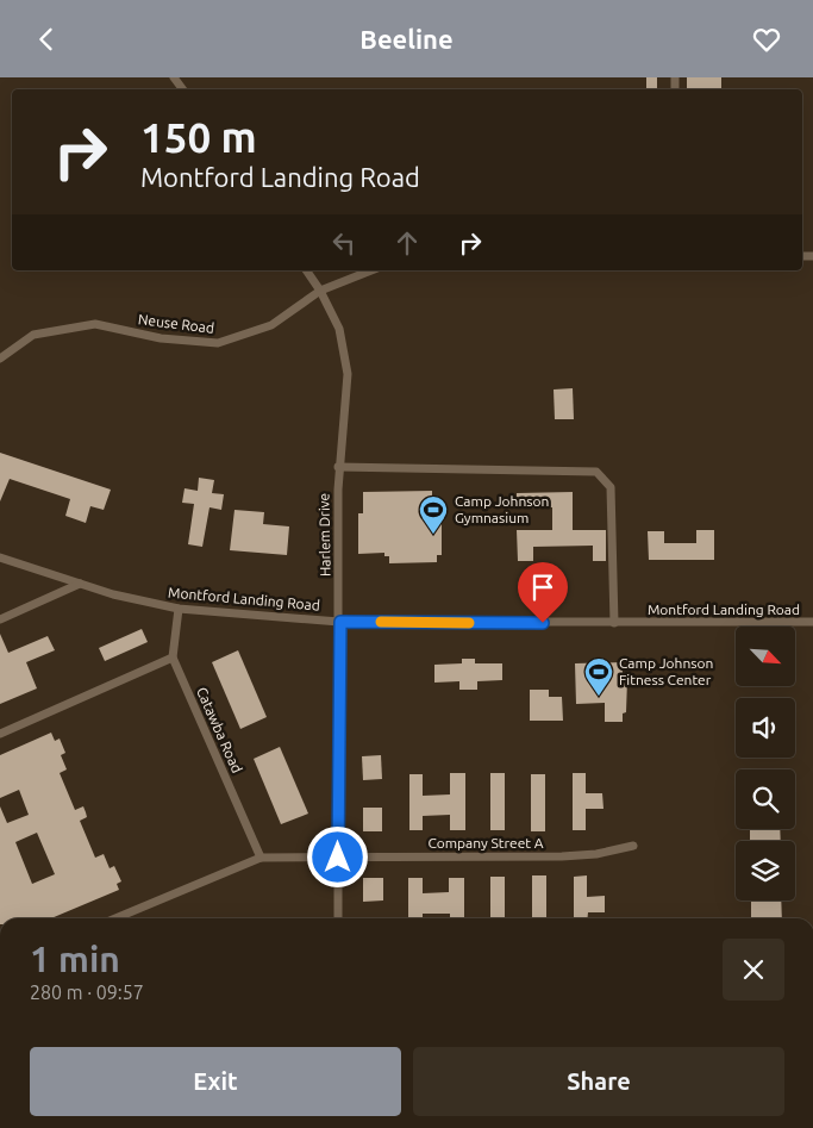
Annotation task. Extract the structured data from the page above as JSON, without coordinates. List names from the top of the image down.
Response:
{
  "streets": {
    "street": [
      "Neuse Road",
      "Harlem Drive",
      "Montford Landing Road",
      "Catawba Road",
      "Company Street A"
    ]
  },
  "crossings": [
    ["Neuse Road", "Harlem Drive"],
    ["Harlem Drive", "Montford Landing Road"],
    ["Harlem Drive", "Company Street A"],
    ["Catawba Road", "Company Street A"]
  ],
  "places": {
    "sports": ["Camp Johnson Gymnasium", "Camp Johnson Fitness Center"]
  },
  "north": "bottom right",
  "page": {
    "header": "Beeline",
    "turn": ["150 m", "Montford Landing Road"],
    "heading": ["1 min", "280 m · 09:57"],
    "buttons": ["Exit", "Share"]
  }
}
